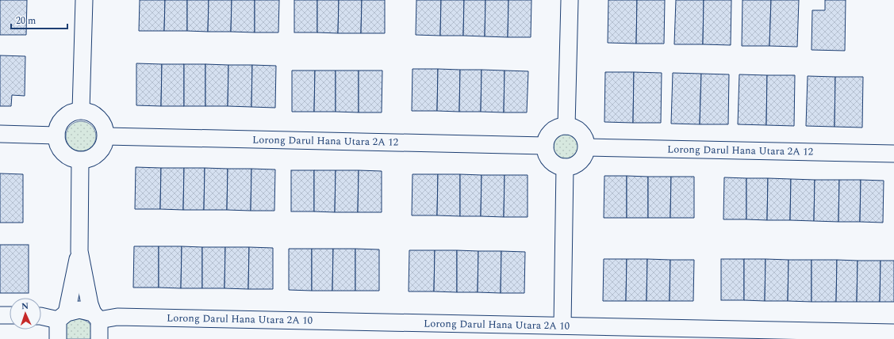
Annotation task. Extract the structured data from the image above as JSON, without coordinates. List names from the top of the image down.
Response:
{
  "streets": {
    "street": ["Lorong Darul Hana Utara 2A 12", "Lorong Darul Hana Utara 2A 10"]
  },
  "scale_bar": "20 m",
  "north": "top"
}
